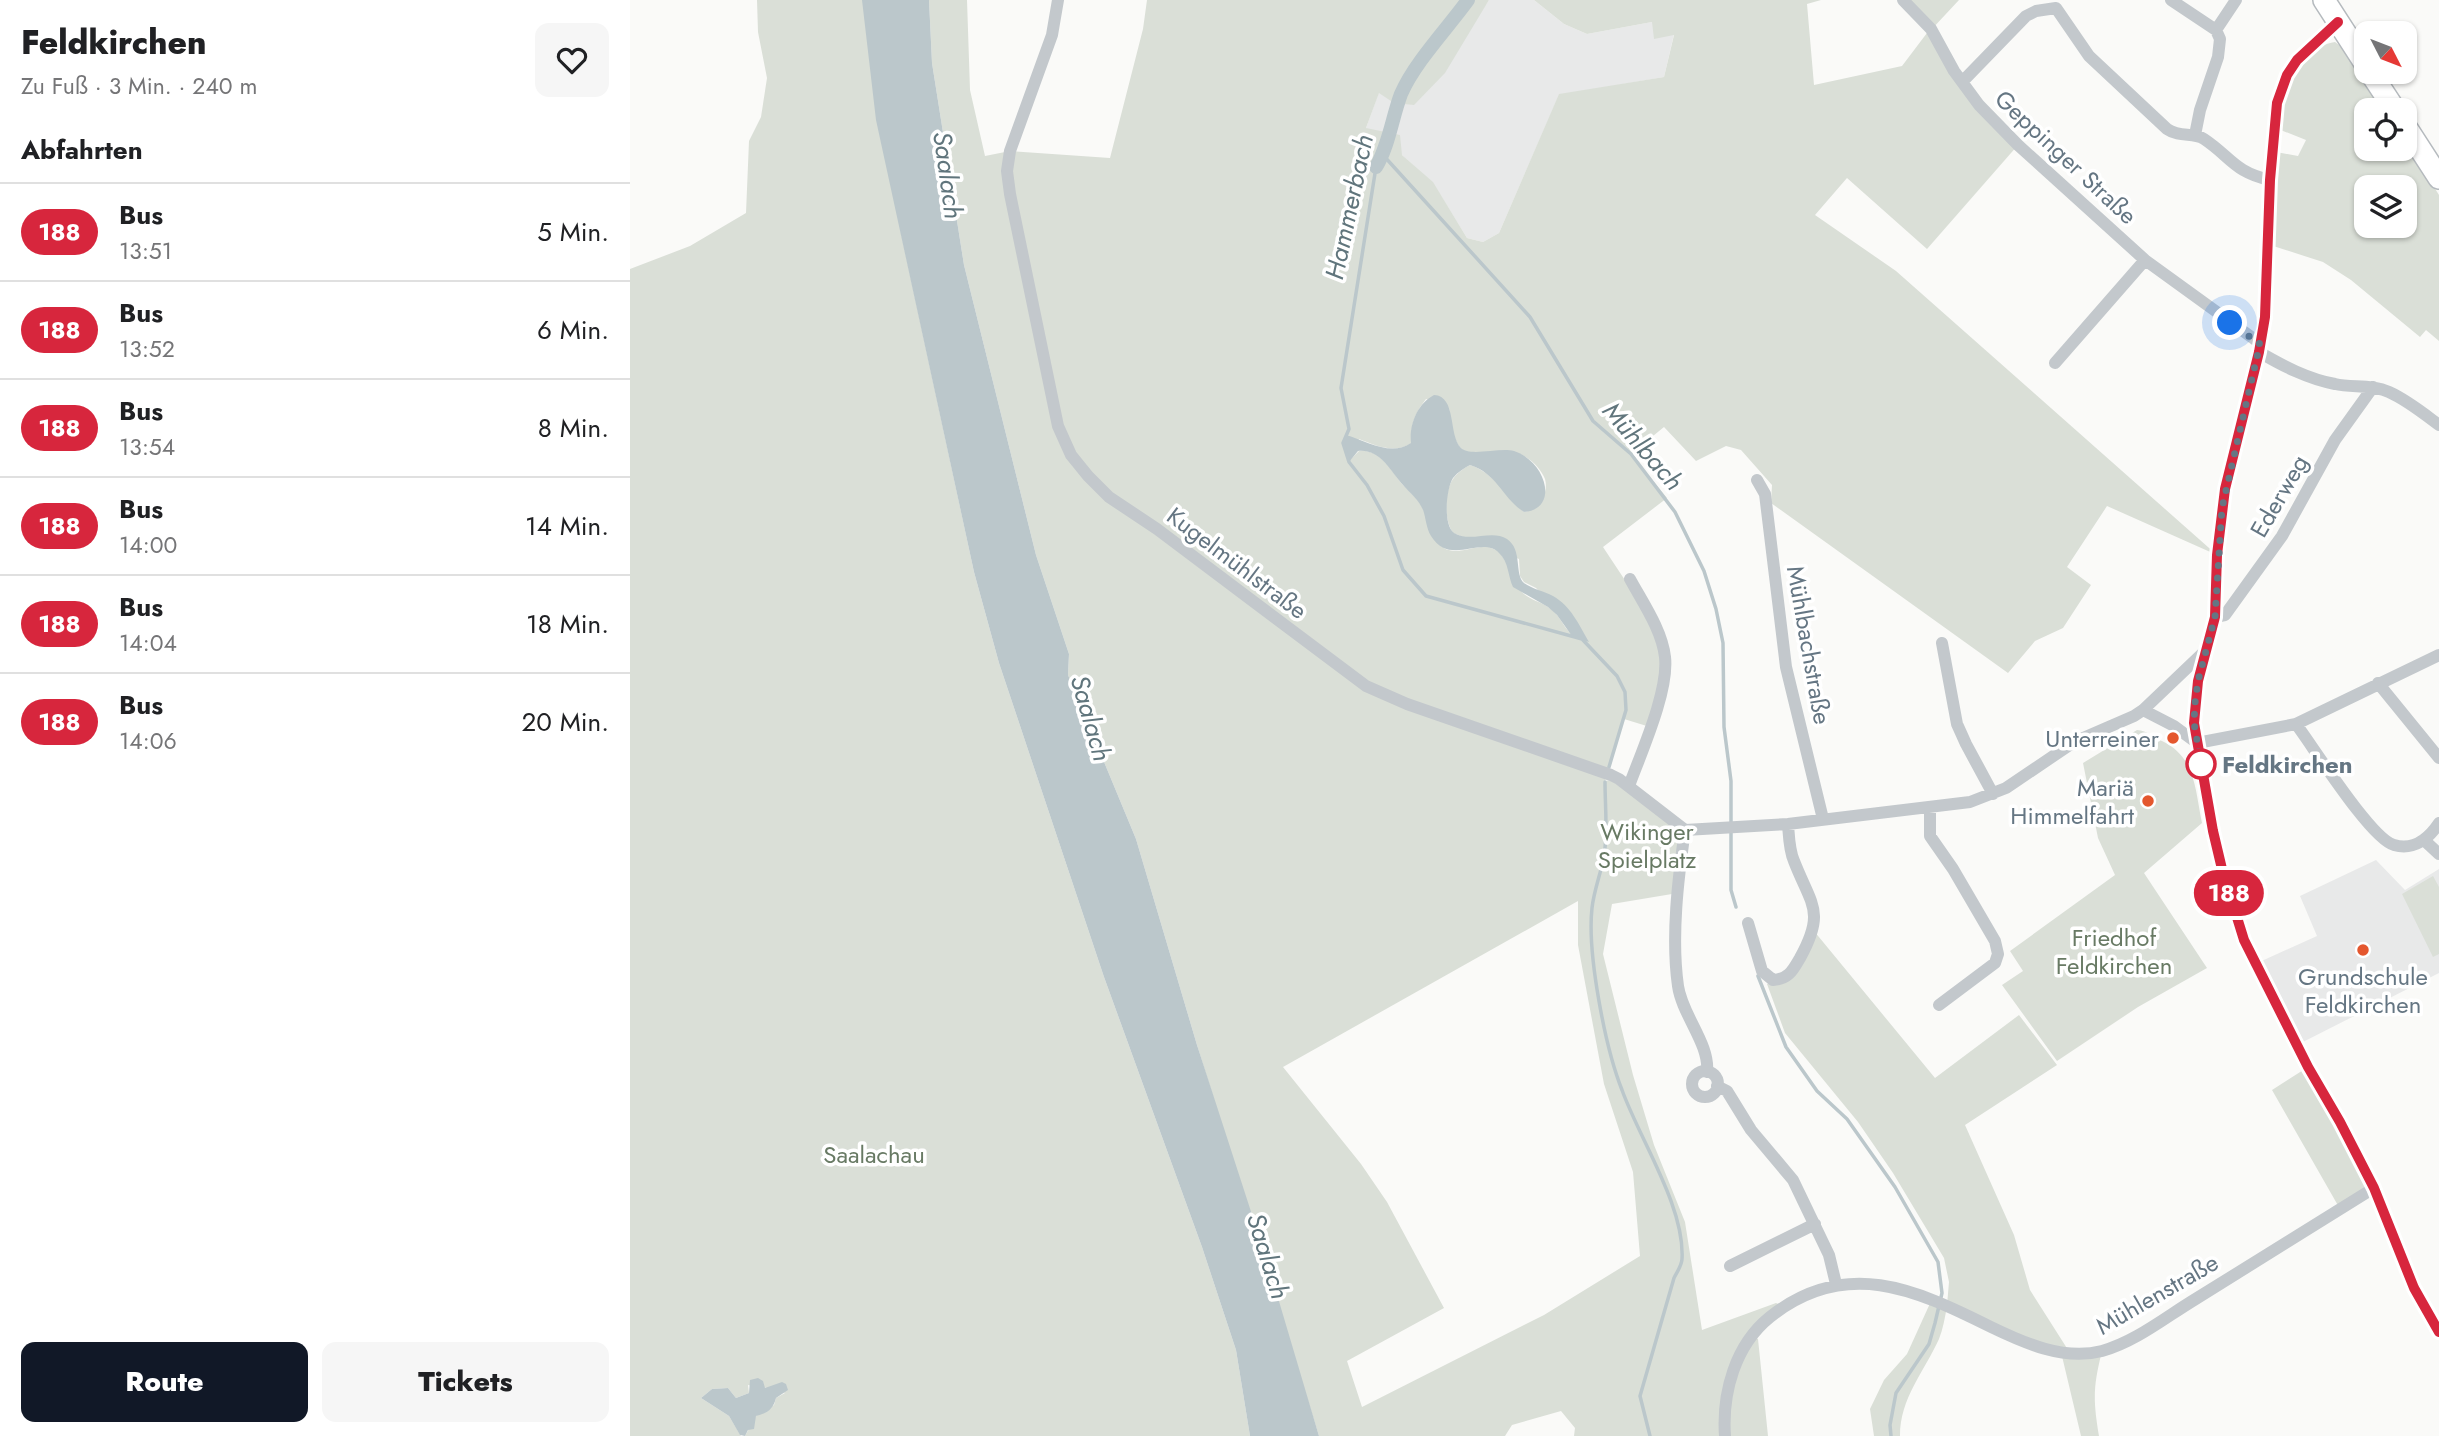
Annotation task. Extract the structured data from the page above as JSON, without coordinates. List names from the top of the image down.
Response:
{
  "streets": {
    "street": [
      "Geppinger Straße",
      "Ederweg",
      "Kugelmühlstraße",
      "Mühlbachstraße",
      "Mühlenstraße"
    ]
  },
  "crossings": [
    ["Geppinger Straße", "Ederweg"]
  ],
  "water": ["Saalach", "Hammerbach", "Mühlbach"],
  "parks": ["Wikinger Spielplatz", "Friedhof Feldkirchen", "Saalachau"],
  "places": [
    "Unterreiner",
    "Feldkirchen",
    "Mariä Himmelfahrt",
    "Grundschule Feldkirchen"
  ],
  "lines": ["bus line 188"],
  "north": "bottom right",
  "page": {
    "heading": [
      ["Feldkirchen", "Zu Fuß · 3 Min. · 240 m"],
      "Abfahrten"
    ],
    "on_map": "188",
    "list": [
      {
        "mark": "188",
        "name": "Bus",
        "note": "13:51",
        "value": "5 Min."
      },
      {
        "mark": "188",
        "name": "Bus",
        "note": "13:52",
        "value": "6 Min."
      },
      {
        "mark": "188",
        "name": "Bus",
        "note": "13:54",
        "value": "8 Min."
      },
      {
        "mark": "188",
        "name": "Bus",
        "note": "14:00",
        "value": "14 Min."
      },
      {
        "mark": "188",
        "name": "Bus",
        "note": "14:04",
        "value": "18 Min."
      },
      {
        "mark": "188",
        "name": "Bus",
        "note": "14:06",
        "value": "20 Min."
      }
    ],
    "buttons": ["Route", "Tickets"]
  }
}
